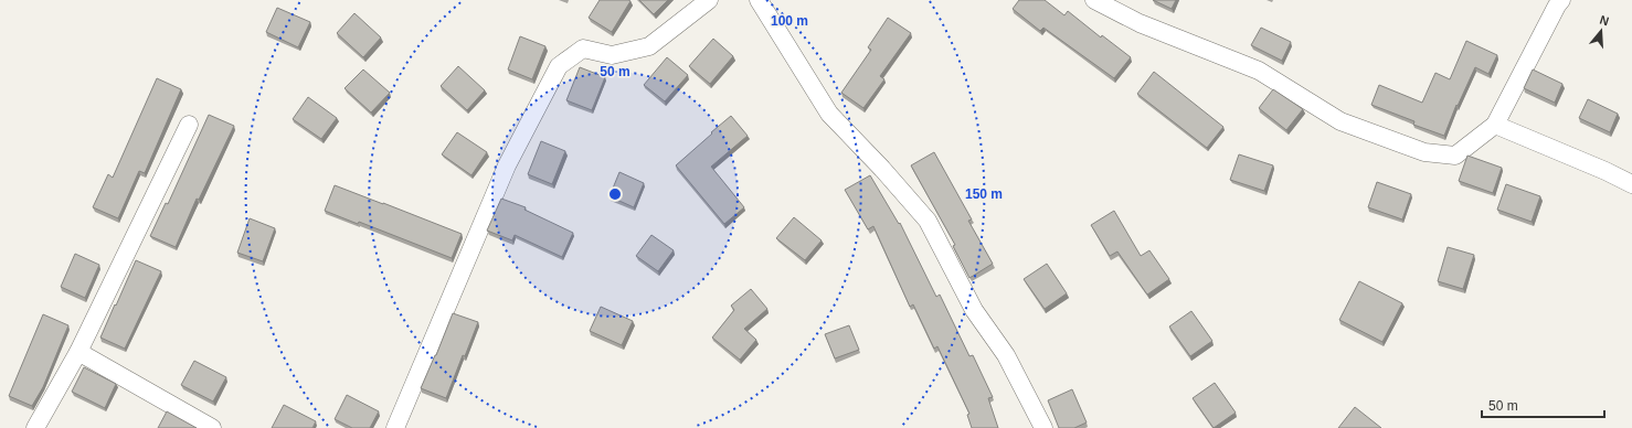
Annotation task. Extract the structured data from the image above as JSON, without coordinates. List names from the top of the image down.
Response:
{
  "scale_bar": "50 m",
  "north": "top",
  "rings": ["100 m", "50 m", "150 m"]
}
